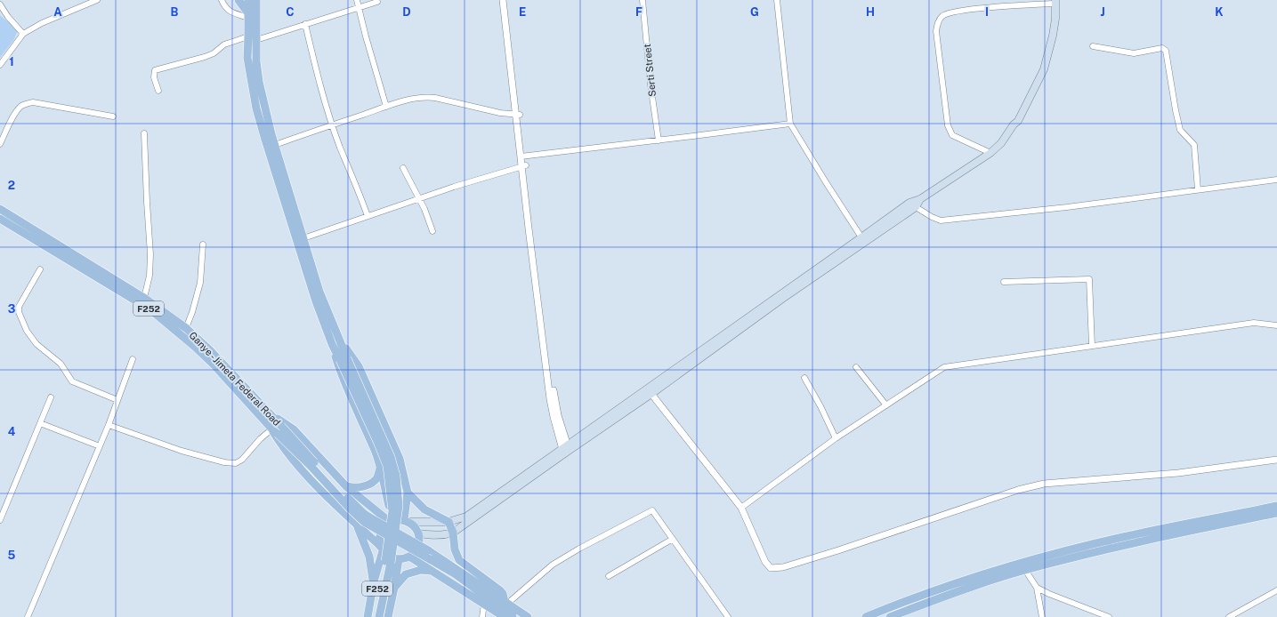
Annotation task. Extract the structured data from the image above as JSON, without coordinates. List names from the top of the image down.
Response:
{
  "streets": {
    "main road": ["F252", "Ganye - Jimeta Federal Road"],
    "street": ["Serti Street"]
  },
  "grid": {
    "columns": [
      "A",
      "B",
      "C",
      "D",
      "E",
      "F",
      "G",
      "H",
      "I",
      "J",
      "K"
    ],
    "rows": [
      "1",
      "2",
      "3",
      "4",
      "5"
    ]
  }
}
